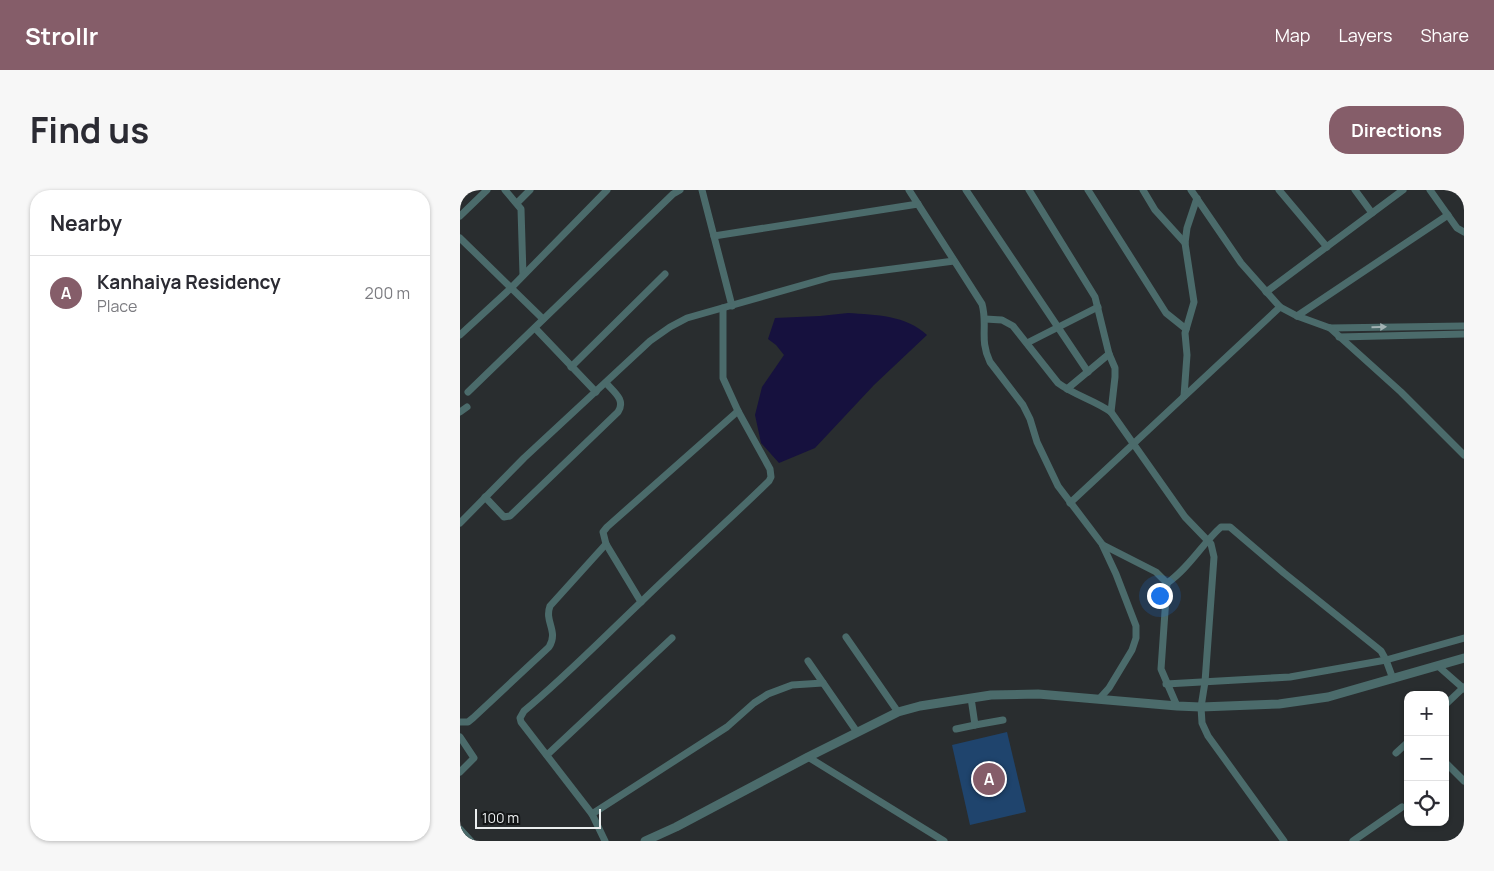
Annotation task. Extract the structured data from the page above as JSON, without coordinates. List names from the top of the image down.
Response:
{
  "scale_bar": "100 m",
  "page": {
    "header": "Strollr",
    "nav": ["Map", "Layers", "Share"],
    "title": "Find us",
    "buttons": "Directions",
    "heading": "Nearby",
    "list": [
      {
        "mark": "A",
        "name": "Kanhaiya Residency",
        "note": "Place",
        "value": "200 m"
      }
    ],
    "map_buttons": ["+", "−"],
    "pins": "A",
    "scale": "100 m"
  }
}
